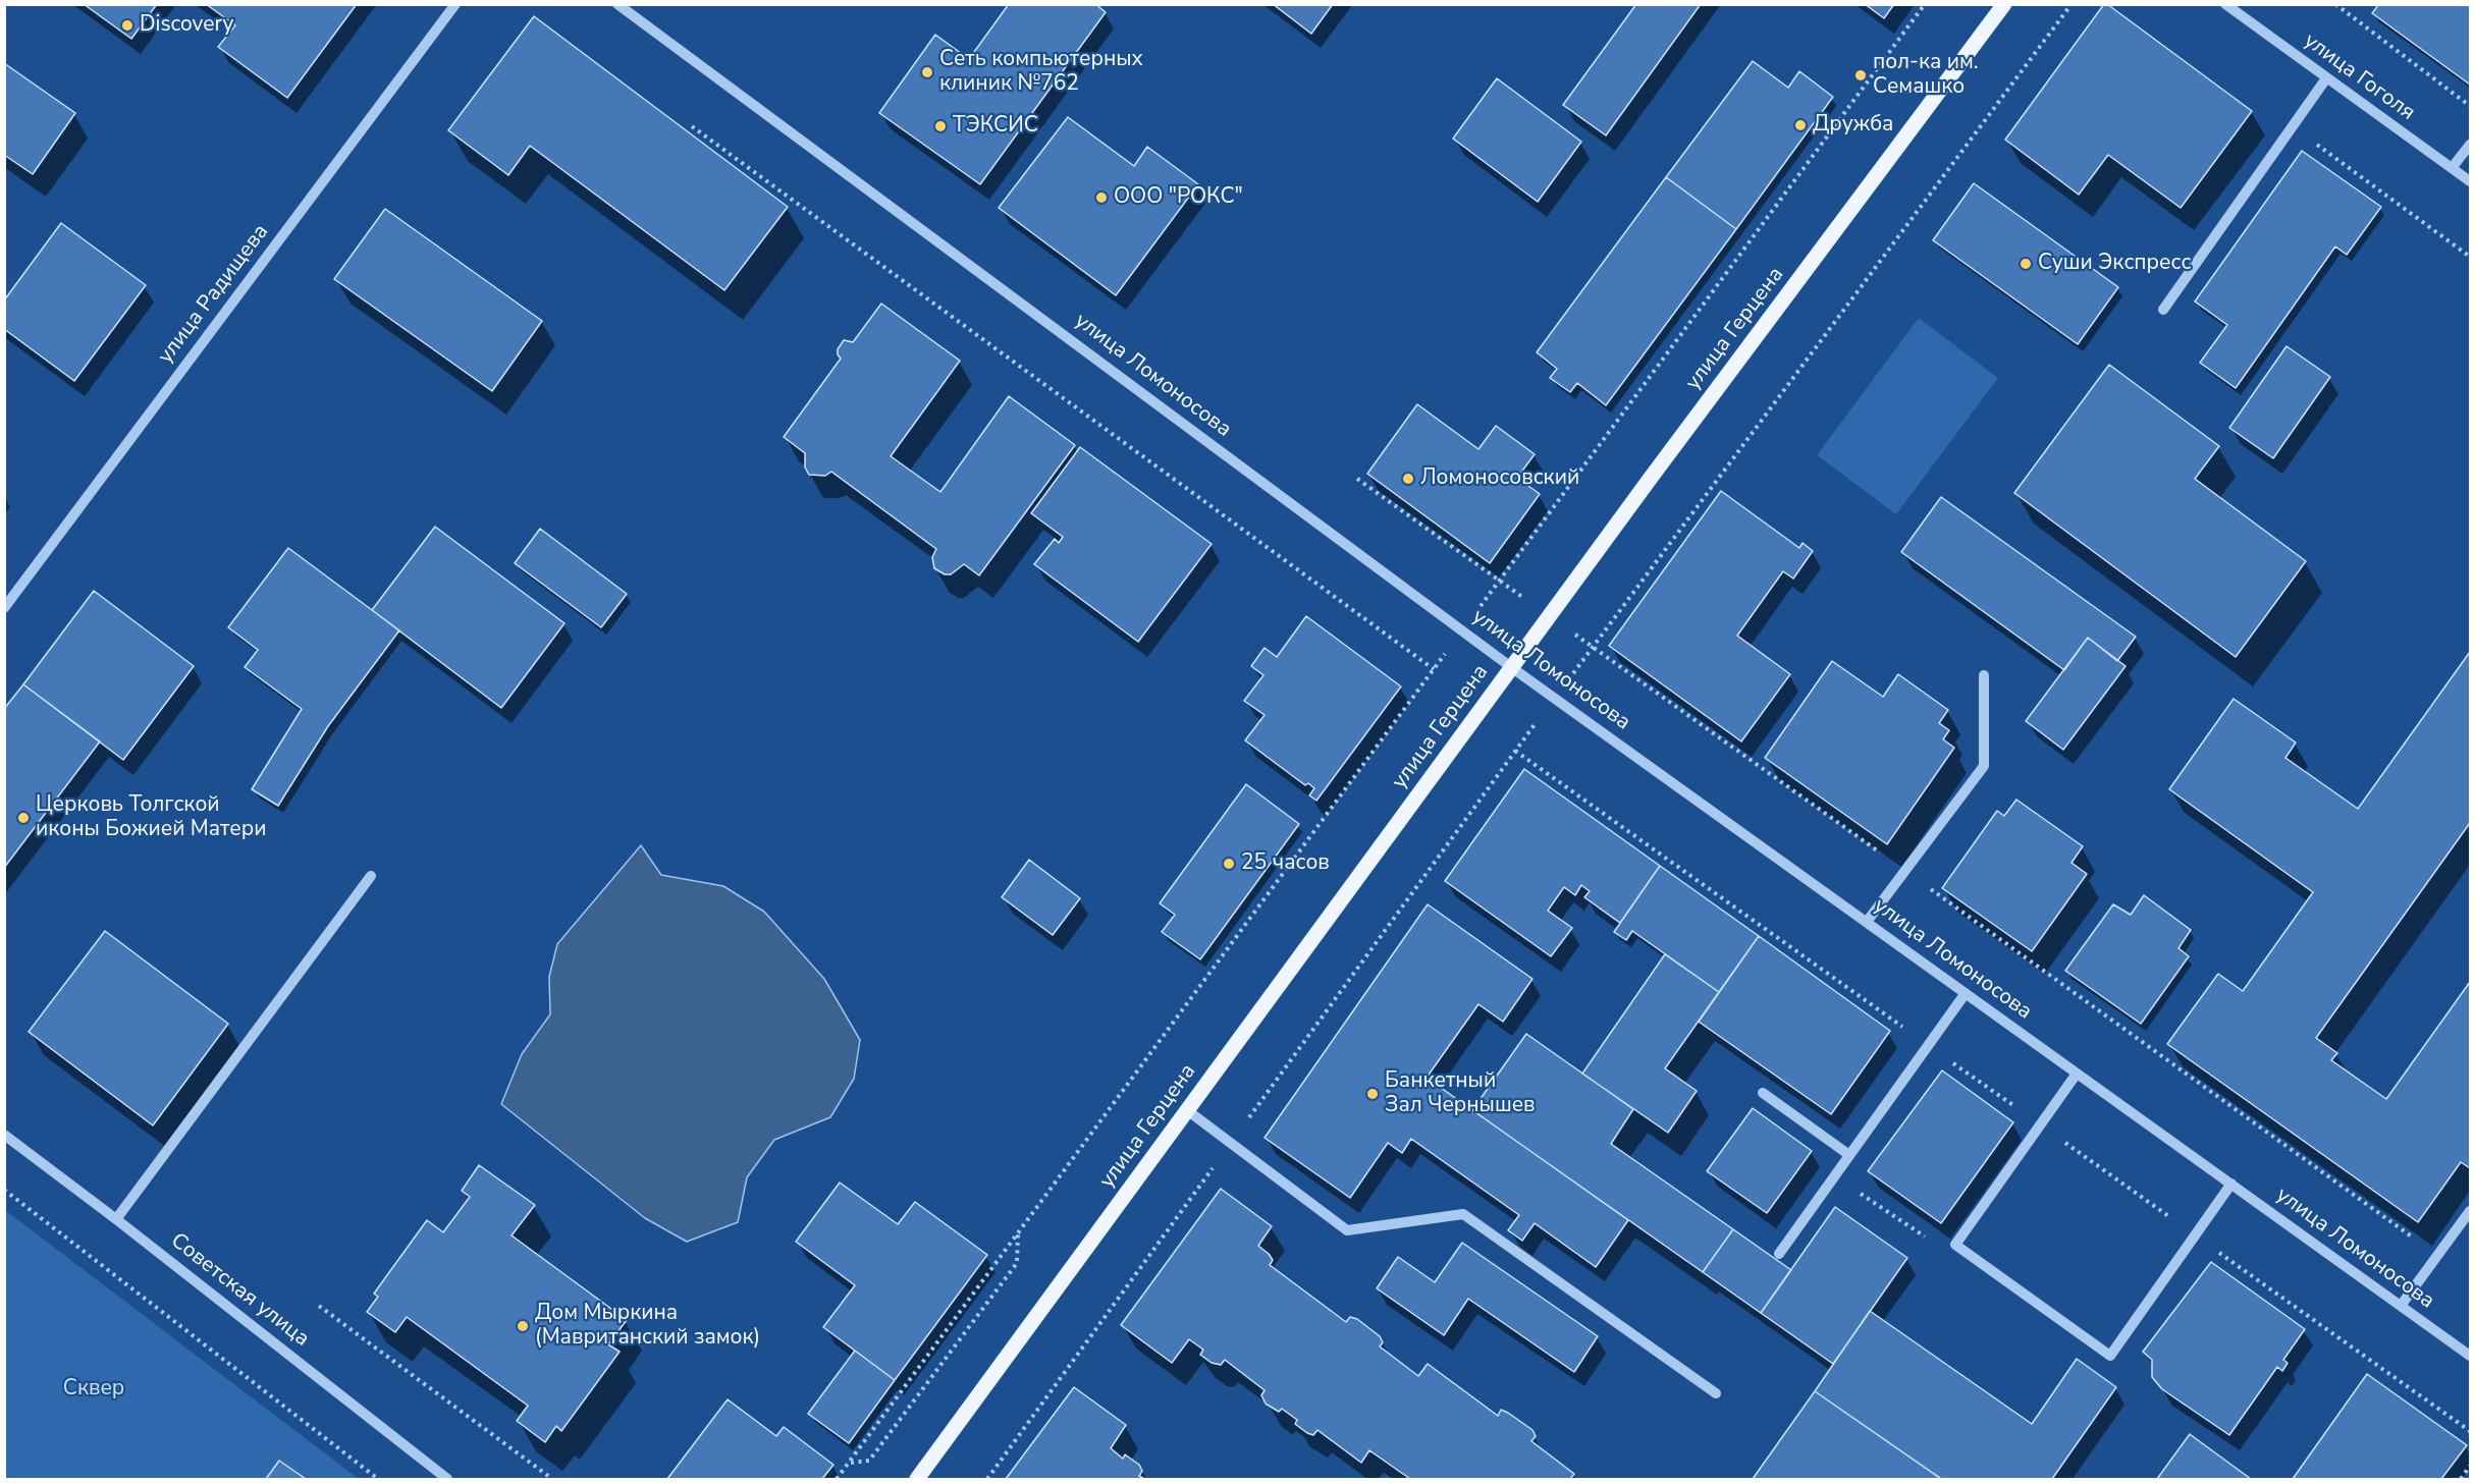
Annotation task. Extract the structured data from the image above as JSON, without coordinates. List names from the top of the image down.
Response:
{
  "streets": {
    "main road": ["улица Герцена"],
    "street": [
      "улица Гоголя",
      "улица Радищева",
      "улица Ломоносова",
      "Советская улица"
    ]
  },
  "crossings": [
    ["улица Герцена", "улица Ломоносова"]
  ],
  "parks": ["Сквер"],
  "places": [
    "Discovery",
    "Сеть компьютерных клиник №762",
    "пол-ка им. Семашко",
    "Дружба",
    "ТЭКСИС",
    "ООО \"РОКС\"",
    "Суши Экспресс",
    "Ломоносовский",
    "Церковь Толгской иконы Божией Матери",
    "25 часов",
    "Банкетный Зал Чернышев",
    "Дом Мыркина (Мавританский замок)"
  ]
}
